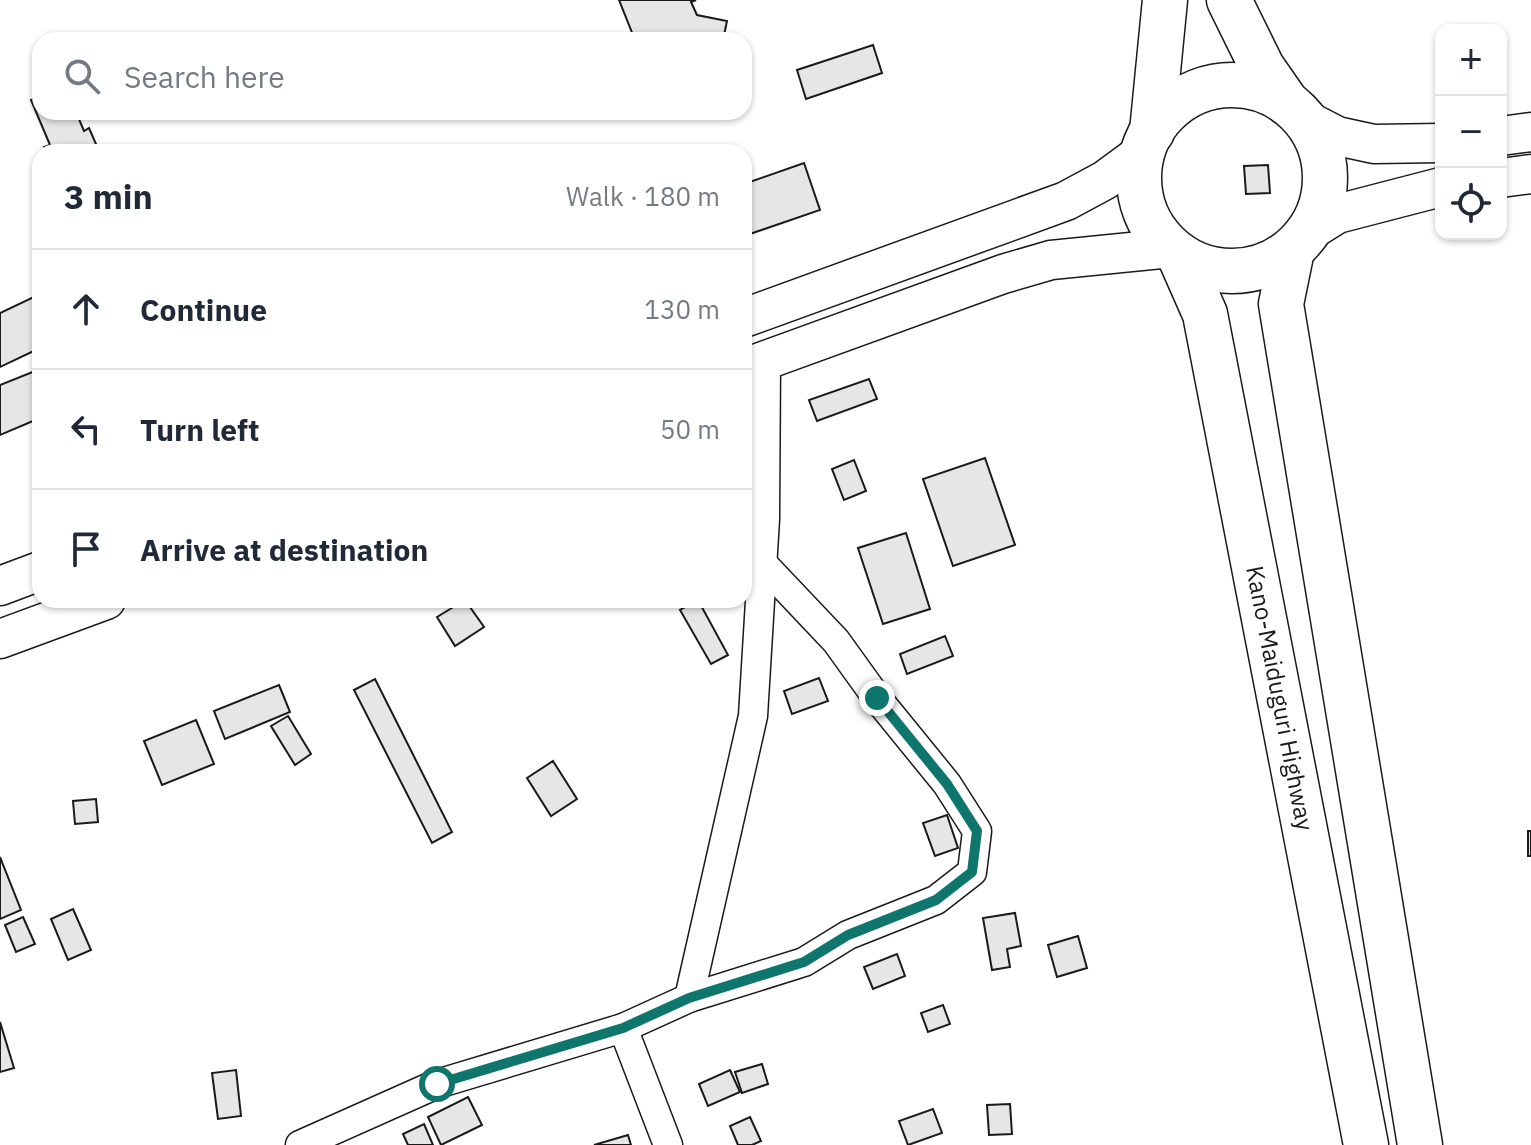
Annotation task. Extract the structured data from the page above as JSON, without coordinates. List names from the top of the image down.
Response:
{
  "streets": {
    "highway": ["Kano-Maiduguri Highway"]
  },
  "page": {
    "map_buttons": ["+", "−"],
    "search": "Search here",
    "heading": ["3 min", "Walk · 180 m"],
    "list": [
      ["Continue", "130 m"],
      ["Turn left", "50 m"],
      "Arrive at destination"
    ]
  }
}
